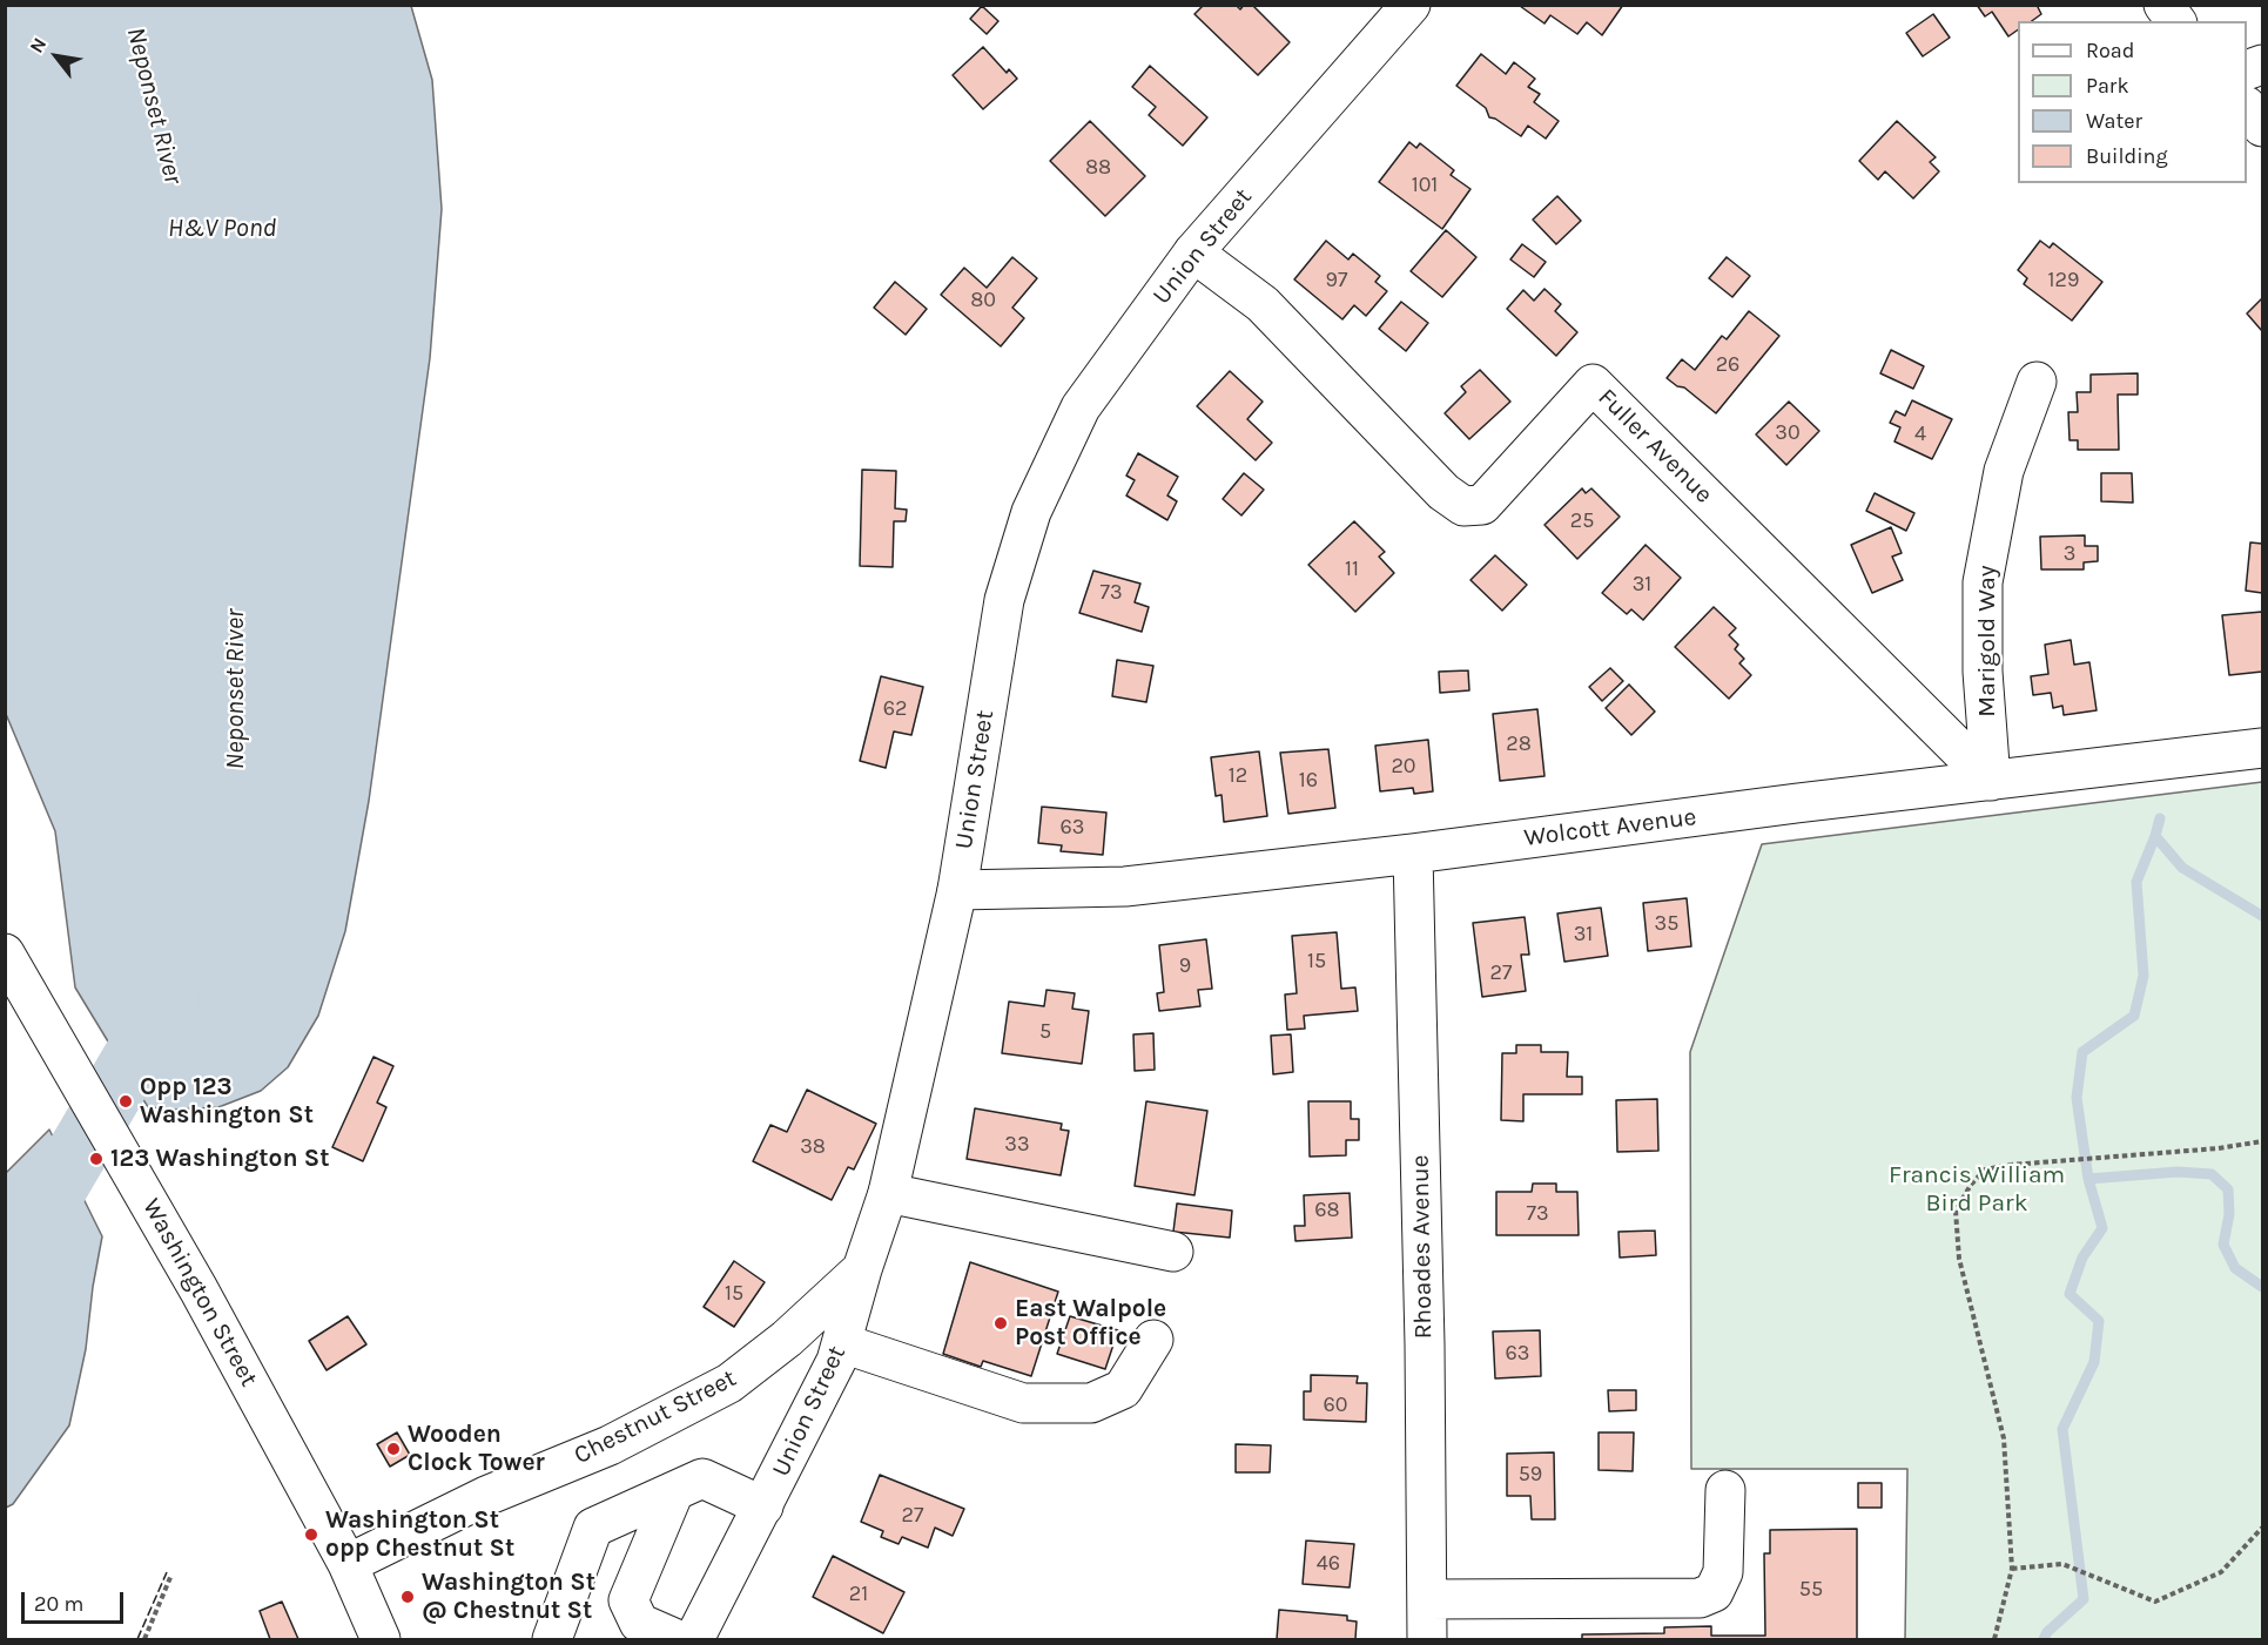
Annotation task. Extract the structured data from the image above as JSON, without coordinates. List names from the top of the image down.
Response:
{
  "streets": {
    "street": [
      "Union Street",
      "Fuller Avenue",
      "Marigold Way",
      "Wolcott Avenue",
      "Rhoades Avenue",
      "Washington Street",
      "Chestnut Street"
    ]
  },
  "crossings": [
    ["Union Street", "Fuller Avenue"],
    ["Union Street", "Wolcott Avenue"],
    ["Union Street", "Chestnut Street"],
    ["Fuller Avenue", "Marigold Way"],
    ["Fuller Avenue", "Wolcott Avenue"],
    ["Marigold Way", "Wolcott Avenue"],
    ["Wolcott Avenue", "Rhoades Avenue"],
    ["Washington Street", "Chestnut Street"]
  ],
  "water": ["Neponset River", "H&V Pond"],
  "parks": ["Francis William Bird Park"],
  "places": [
    "Opp 123 Washington St",
    "123 Washington St",
    "East Walpole Post Office",
    "Wooden Clock Tower",
    "Washington St opp Chestnut St",
    "Washington St @ Chestnut St"
  ],
  "house_numbers": [
    "88",
    "101",
    "97",
    "129",
    "80",
    "26",
    "30",
    "4",
    "25",
    "3",
    "11",
    "31",
    "73",
    "62",
    "28",
    "20",
    "12",
    "16",
    "63",
    "35",
    "31",
    "15",
    "9",
    "27",
    "5",
    "33",
    "38",
    "68",
    "73",
    "15",
    "63",
    "60",
    "59",
    "27",
    "46",
    "55",
    "21"
  ],
  "legend": [
    "Road",
    "Park",
    "Water",
    "Building"
  ],
  "scale_bar": "20 m",
  "north": "top left"
}
